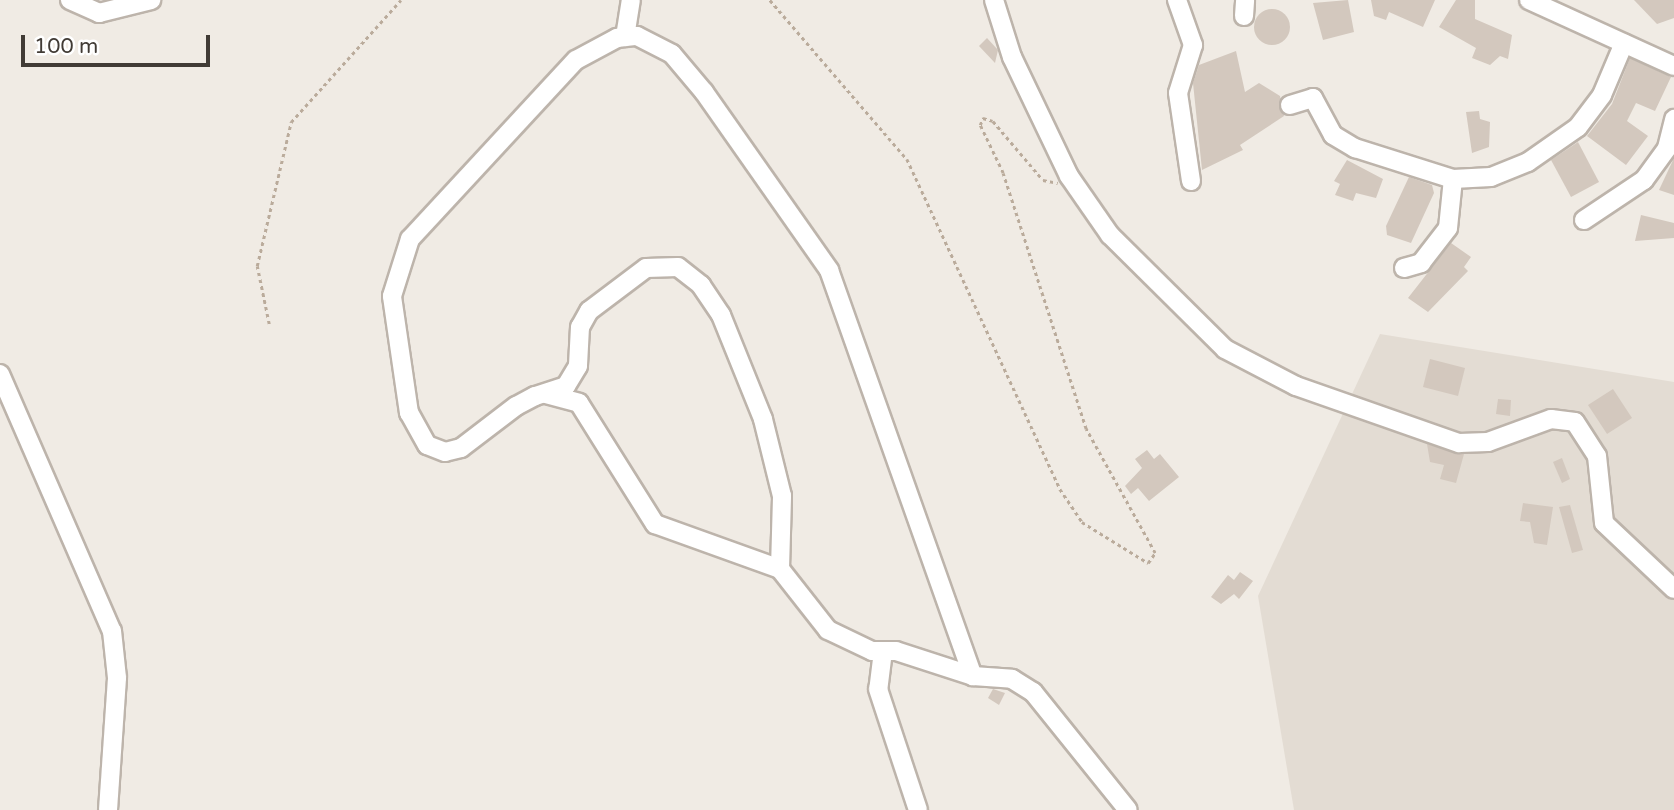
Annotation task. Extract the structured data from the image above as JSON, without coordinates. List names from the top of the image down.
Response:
{
  "scale_bar": "100 m"
}
